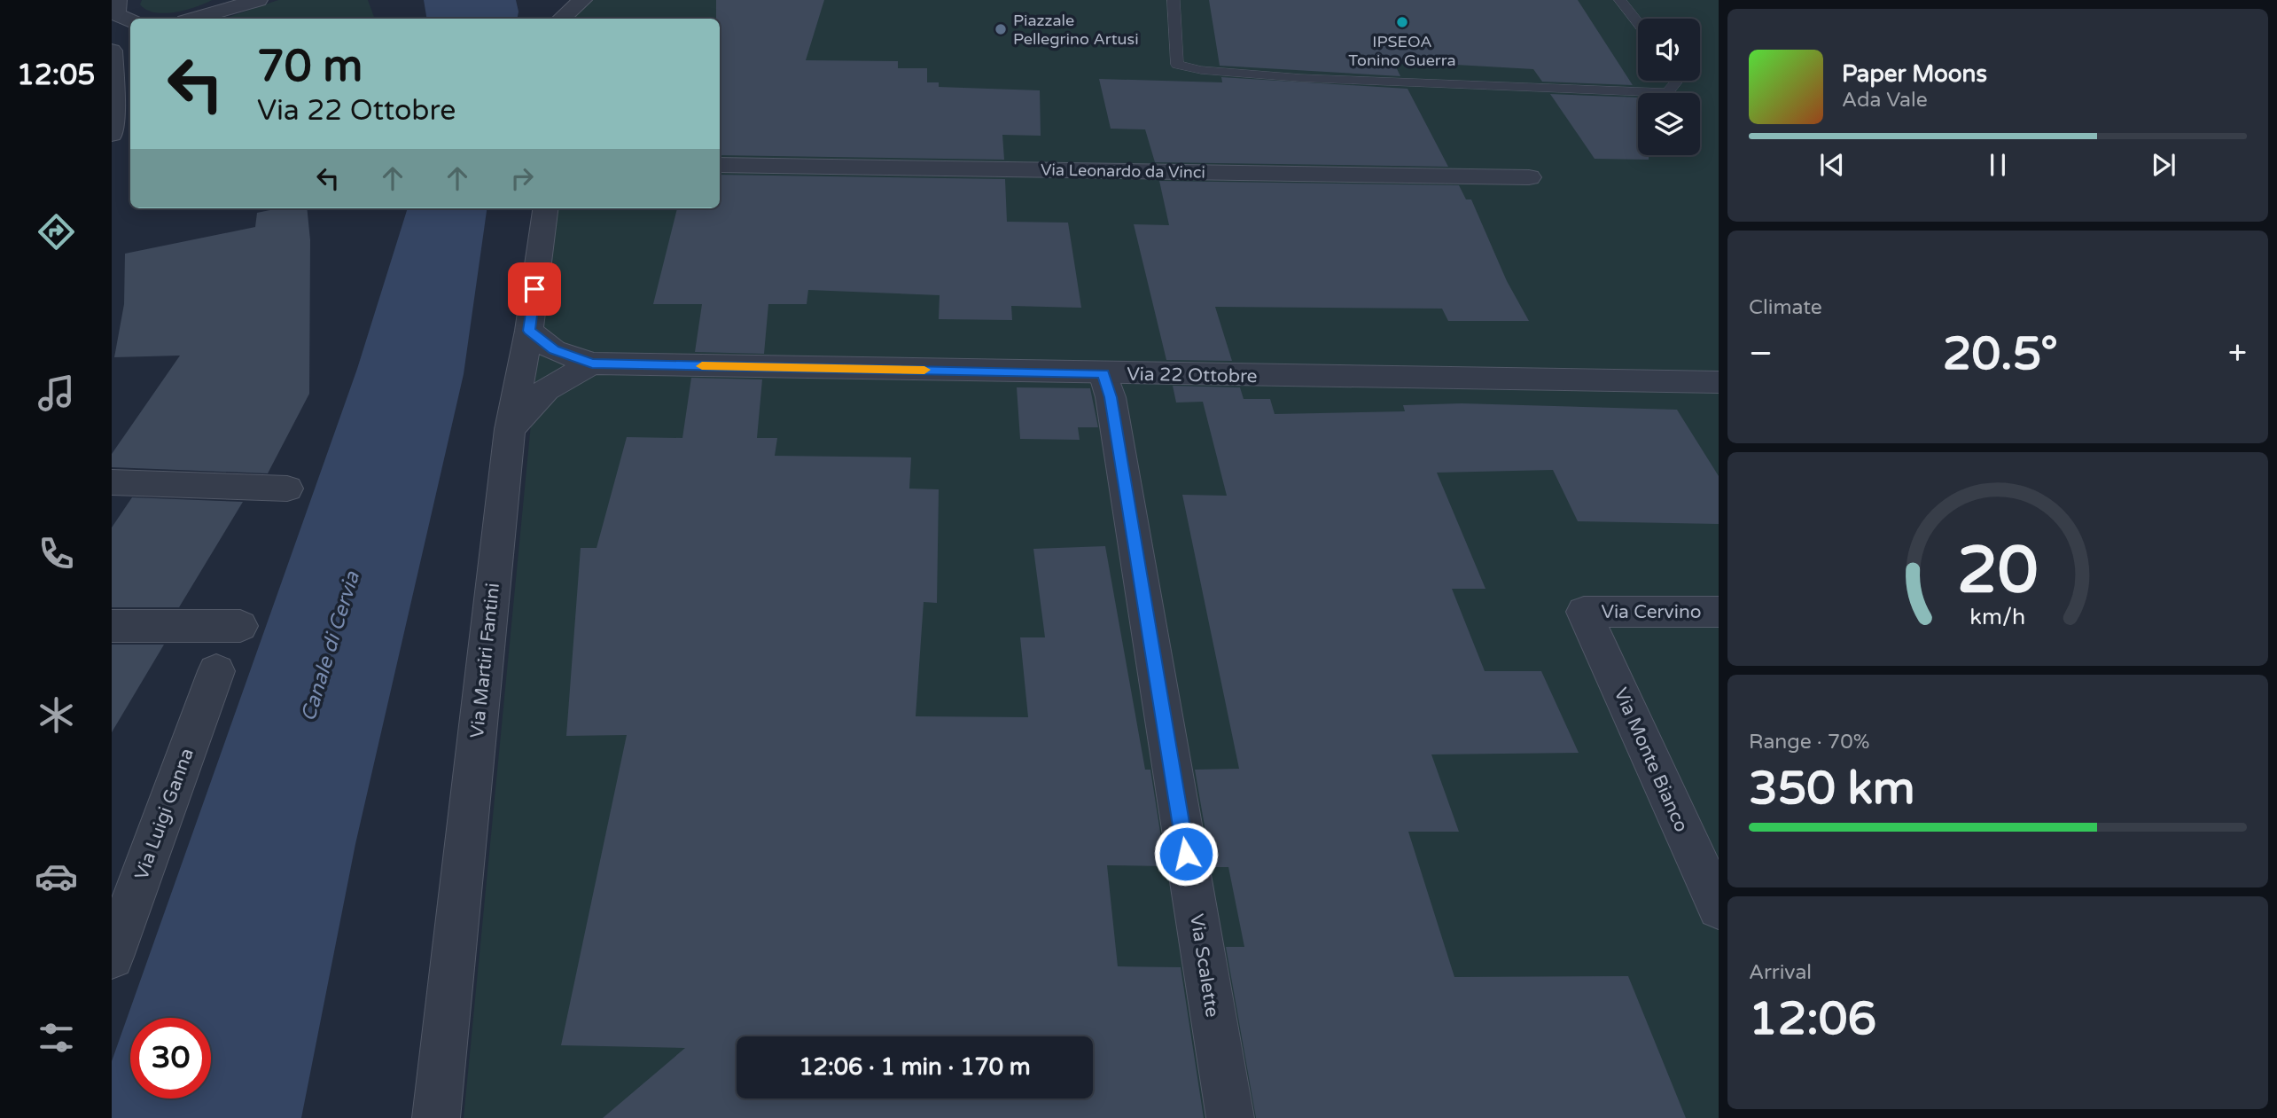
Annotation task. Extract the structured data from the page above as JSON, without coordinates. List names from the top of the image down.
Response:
{
  "streets": {
    "street": [
      "Via Leonardo da Vinci",
      "Via 22 Ottobre",
      "Via Cervino",
      "Via Martiri Fantini",
      "Via Monte Bianco",
      "Via Luigi Ganna",
      "Via Scalette"
    ]
  },
  "crossings": [
    ["Via 22 Ottobre", "Via Martiri Fantini"],
    ["Via 22 Ottobre", "Via Scalette"],
    ["Via Cervino", "Via Monte Bianco"]
  ],
  "water": ["Canale di Cervia"],
  "places": ["IPSEOA Tonino Guerra", "Piazzale Pellegrino Artusi"],
  "page": {
    "tabs": "12:05",
    "turn": ["70 m", "Via 22 Ottobre"],
    "song": ["Paper Moons", "Ada Vale"],
    "tile": [
      "Climate",
      ["Range · 70%", "350 km"],
      ["Arrival", "12:06"]
    ],
    "heat": ["−", "20.5°", "+"],
    "limit": "30",
    "trip": "12:06 · 1 min · 170 m",
    "gauge": ["20", "km/h"]
  }
}
